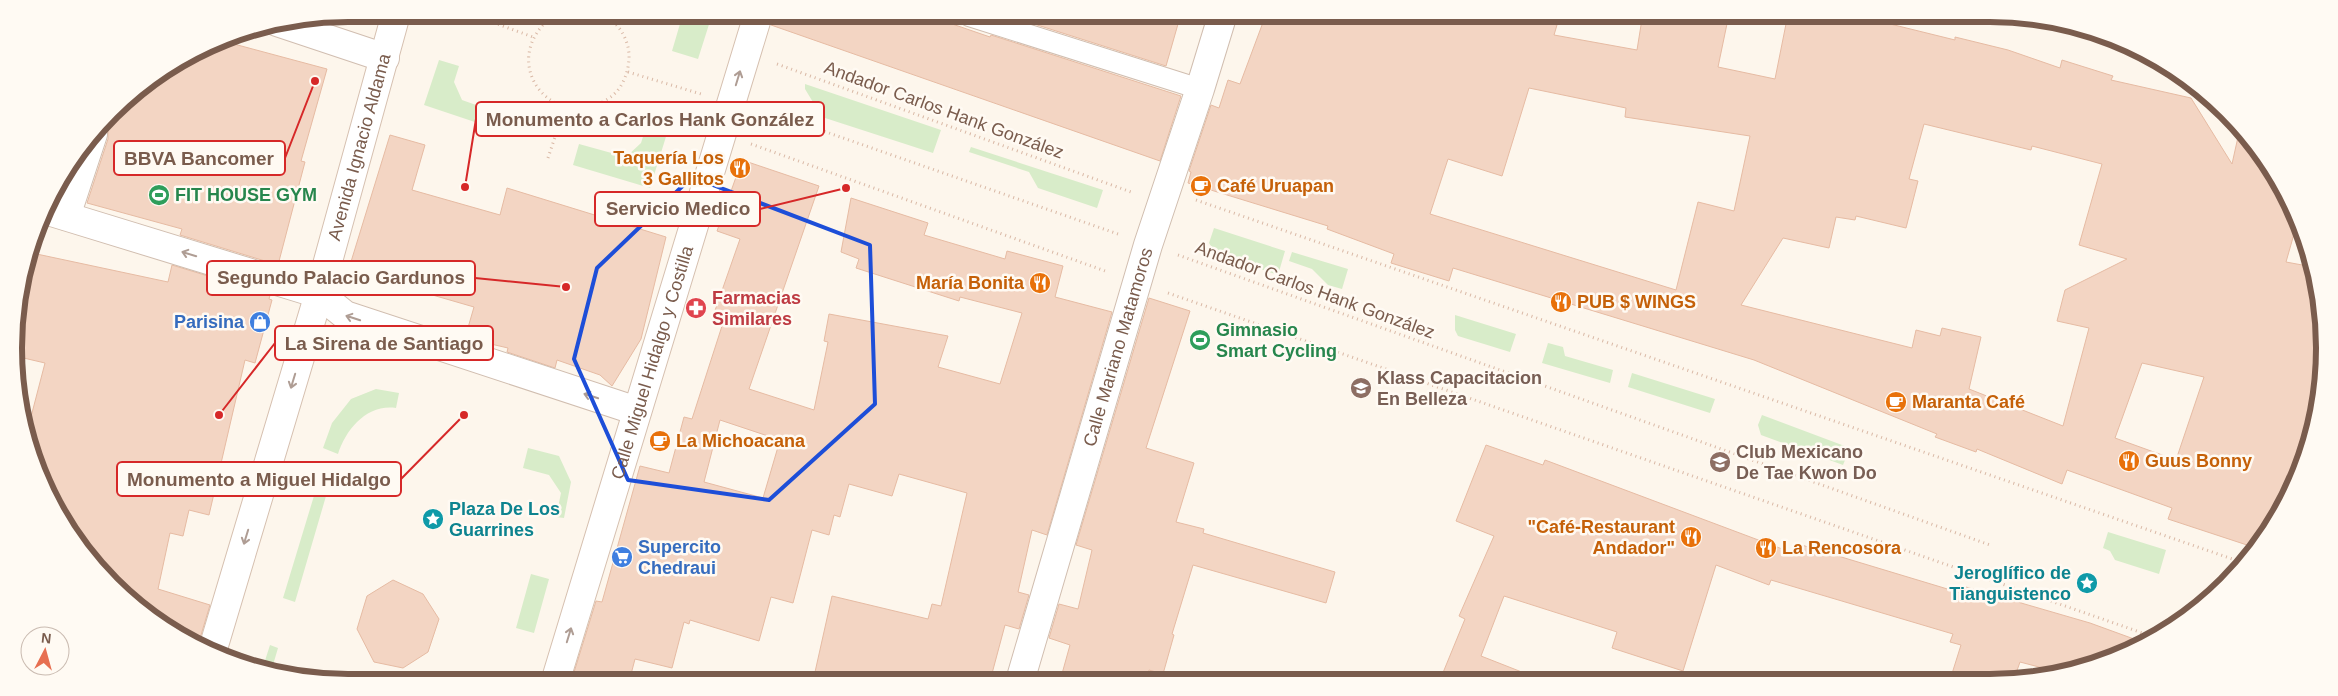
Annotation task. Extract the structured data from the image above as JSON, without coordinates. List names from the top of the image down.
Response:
{
  "streets": {
    "street": ["Avenida Ignacio Aldama", "Calle Mariano Matamoros", "Calle Miguel Hidalgo y Costilla"],
    "path": ["Andador Carlos Hank González"]
  },
  "crossings": [
    ["Andador Carlos Hank González", "Calle Mariano Matamoros"],
    ["Andador Carlos Hank González", "Calle Miguel Hidalgo y Costilla"]
  ],
  "one_way": ["Avenida Ignacio Aldama", "Calle Miguel Hidalgo y Costilla"],
  "places": {
    "other": [
      "BBVA Bancomer",
      "Monumento a Carlos Hank González",
      "Servicio Medico",
      "Segundo Palacio Gardunos",
      "La Sirena de Santiago",
      "Monumento a Miguel Hidalgo"
    ],
    "restaurant": [
      "Taquería Los 3 Gallitos",
      "María Bonita",
      "PUB $ WINGS",
      "Guus Bonny",
      "\"Café-Restaurant Andador\"",
      "La Rencosora"
    ],
    "cafe": ["Café Uruapan", "Maranta Café", "La Michoacana"],
    "sports": ["FIT HOUSE GYM", "Gimnasio Smart Cycling"],
    "pharmacy": ["Farmacias Similares"],
    "shop": ["Parisina"],
    "school or university": ["Klass Capacitacion En Belleza", "Club Mexicano De Tae Kwon Do"],
    "place": ["Plaza De Los Guarrines", "Jeroglífico de Tianguistenco"],
    "supermarket": ["Supercito Chedraui"]
  },
  "north": "top"
}
